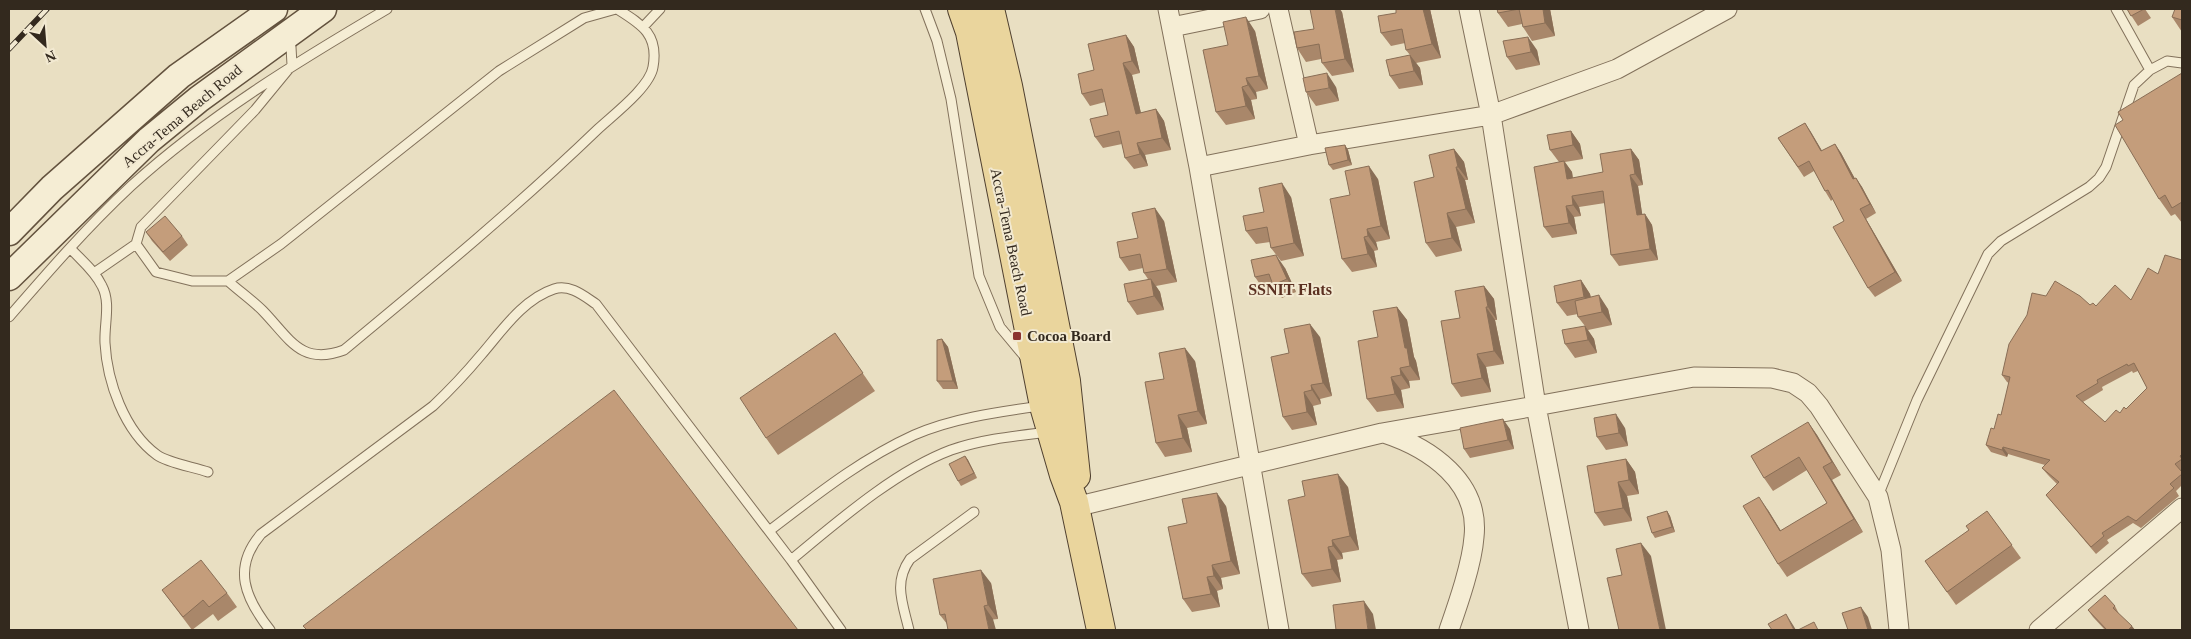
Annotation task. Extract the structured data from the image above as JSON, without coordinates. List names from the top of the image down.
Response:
{
  "streets": {
    "main road": ["Accra-Tema Beach Road"]
  },
  "districts": ["SSNIT Flats"],
  "places": {
    "transit": ["Cocoa Board"]
  },
  "north": "bottom right"
}
